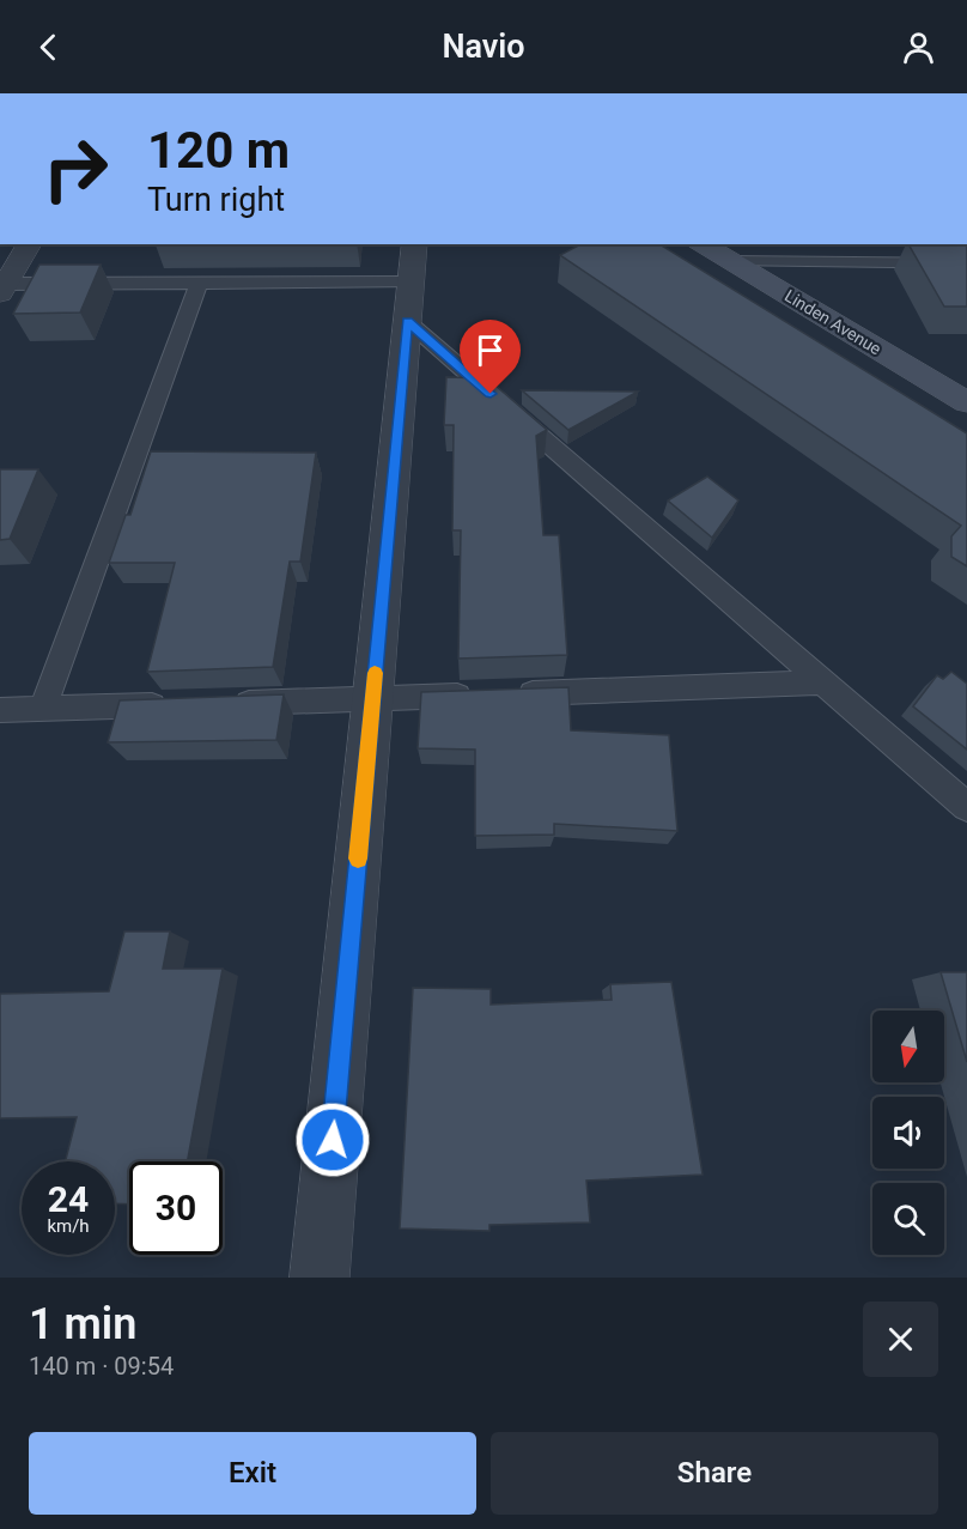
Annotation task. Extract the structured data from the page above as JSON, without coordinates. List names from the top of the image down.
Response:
{
  "streets": {
    "main road": ["Linden Avenue"]
  },
  "north": "bottom",
  "page": {
    "header": "Navio",
    "turn": ["120 m", "Turn right"],
    "speed": "24 km/h",
    "limit": "30",
    "heading": ["1 min", "140 m · 09:54"],
    "buttons": ["Exit", "Share"]
  }
}
